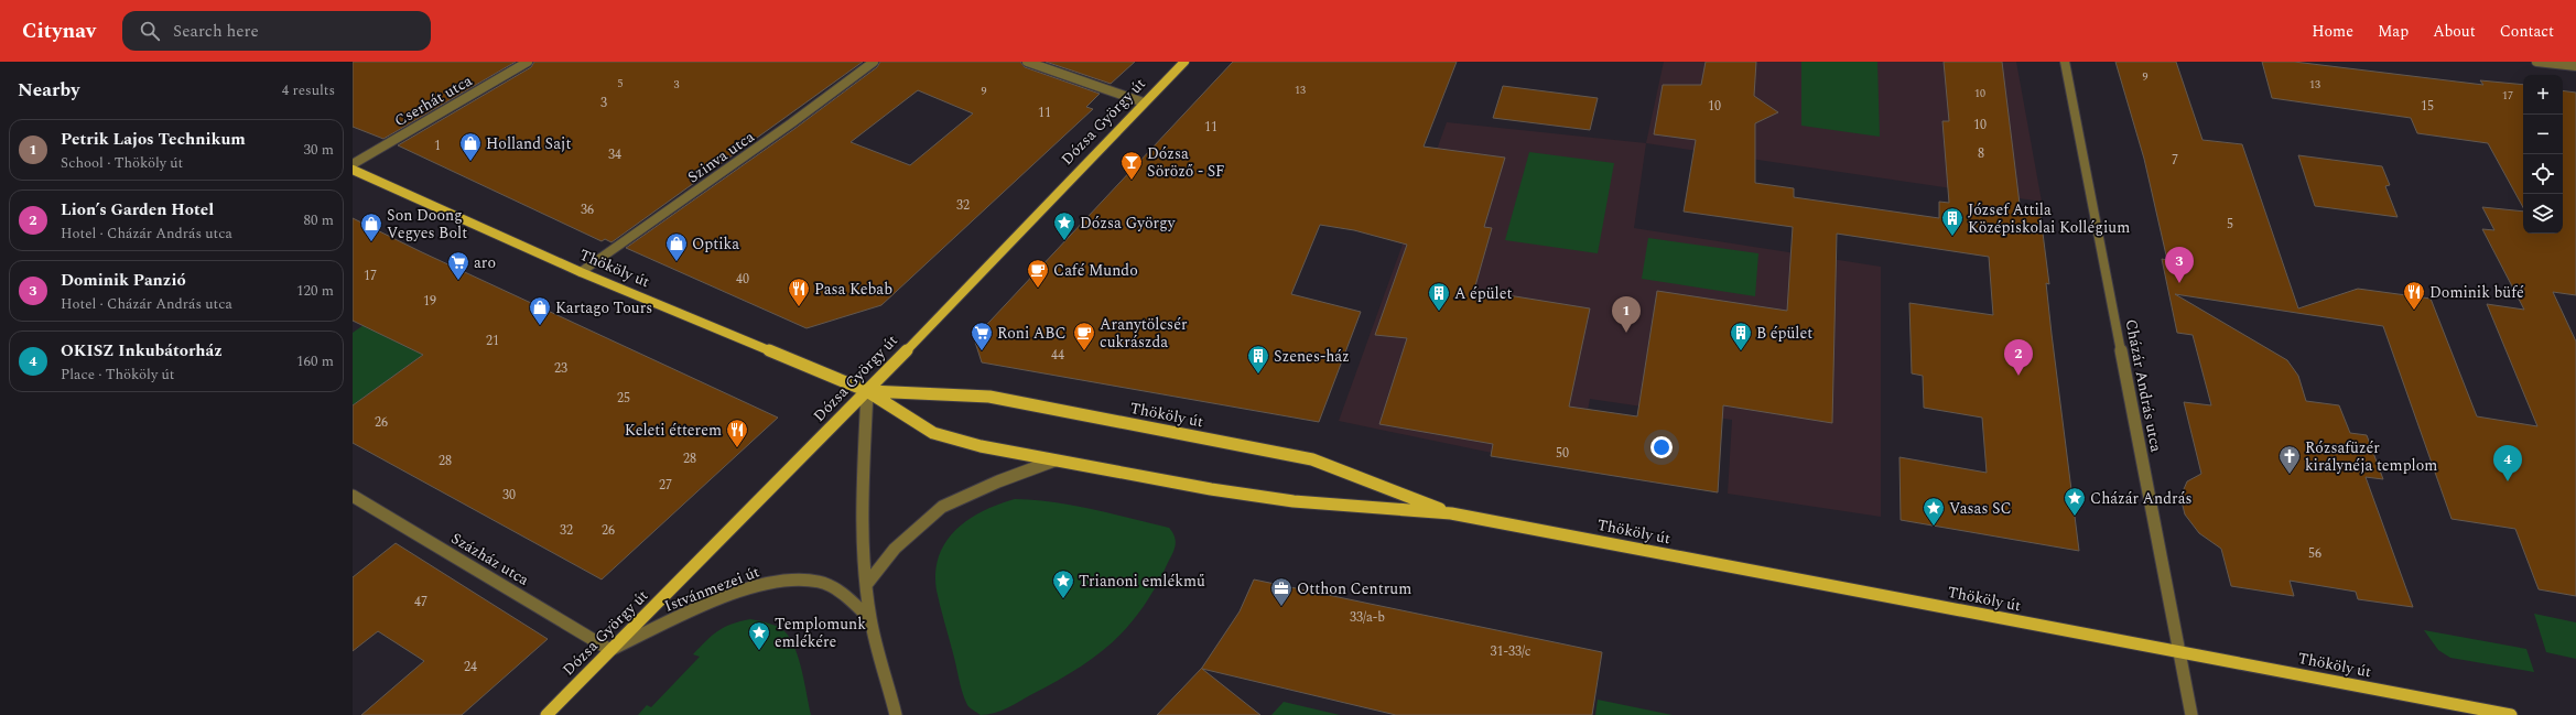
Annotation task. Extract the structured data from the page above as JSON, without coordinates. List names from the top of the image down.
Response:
{
  "streets": {
    "main road": ["Dózsa György út", "Thököly út"],
    "street": [
      "Cserhát utca",
      "Szinva utca",
      "Cházár András utca",
      "Százház utca",
      "Istvánmezei út"
    ]
  },
  "crossings": [
    ["Dózsa György út", "Thököly út"],
    ["Dózsa György út", "Százház utca"],
    ["Dózsa György út", "Istvánmezei út"],
    ["Szinva utca", "Thököly út"],
    ["Thököly út", "Cházár András utca"],
    ["Százház utca", "Istvánmezei út"]
  ],
  "places": {
    "shop": [
      "Holland Sajt",
      "Son Doong Vegyes Bolt",
      "Optika",
      "Kartago Tours"
    ],
    "bar": ["Dózsa Söröző - SF"],
    "building": [
      "József Attila Középiskolai Kollégium",
      "A épület",
      "B épület",
      "Szenes-ház"
    ],
    "place": [
      "Dózsa György",
      "Cházár András",
      "Vasas SC",
      "Trianoni emlékmű",
      "Templomunk emlékére"
    ],
    "supermarket": ["aro", "Roni ABC"],
    "cafe": ["Café Mundo", "Aranytölcsér cukrászda"],
    "restaurant": ["Pasa Kebab", "Dominik büfé", "Keleti étterem"],
    "church": ["Rózsafüzér királynéja templom"],
    "office": ["Otthon Centrum"]
  },
  "house_numbers": [
    "9",
    "5",
    "3",
    "13",
    "13",
    "9",
    "10",
    "17",
    "3",
    "10",
    "15",
    "11",
    "10",
    "11",
    "1",
    "8",
    "34",
    "7",
    "32",
    "36",
    "5",
    "17",
    "40",
    "19",
    "21",
    "44",
    "23",
    "25",
    "26",
    "50",
    "28",
    "28",
    "27",
    "30",
    "32",
    "26",
    "56",
    "47",
    "33/a-b",
    "31-33/c",
    "24"
  ],
  "page": {
    "header": "Citynav",
    "search": "Search here",
    "nav": [
      "Home",
      "Map",
      "About",
      "Contact"
    ],
    "heading": ["Nearby", "4 results"],
    "map_buttons": ["+", "−"],
    "list": [
      {
        "mark": "1",
        "name": "Petrik Lajos Technikum",
        "note": "School · Thököly út",
        "value": "30 m"
      },
      {
        "mark": "2",
        "name": "Lion’s Garden Hotel",
        "note": "Hotel · Cházár András utca",
        "value": "80 m"
      },
      {
        "mark": "3",
        "name": "Dominik Panzió",
        "note": "Hotel · Cházár András utca",
        "value": "120 m"
      },
      {
        "mark": "4",
        "name": "OKISZ Inkubátorház",
        "note": "Place · Thököly út",
        "value": "160 m"
      }
    ],
    "pins": [
      "3",
      "1",
      "2",
      "4"
    ]
  }
}
